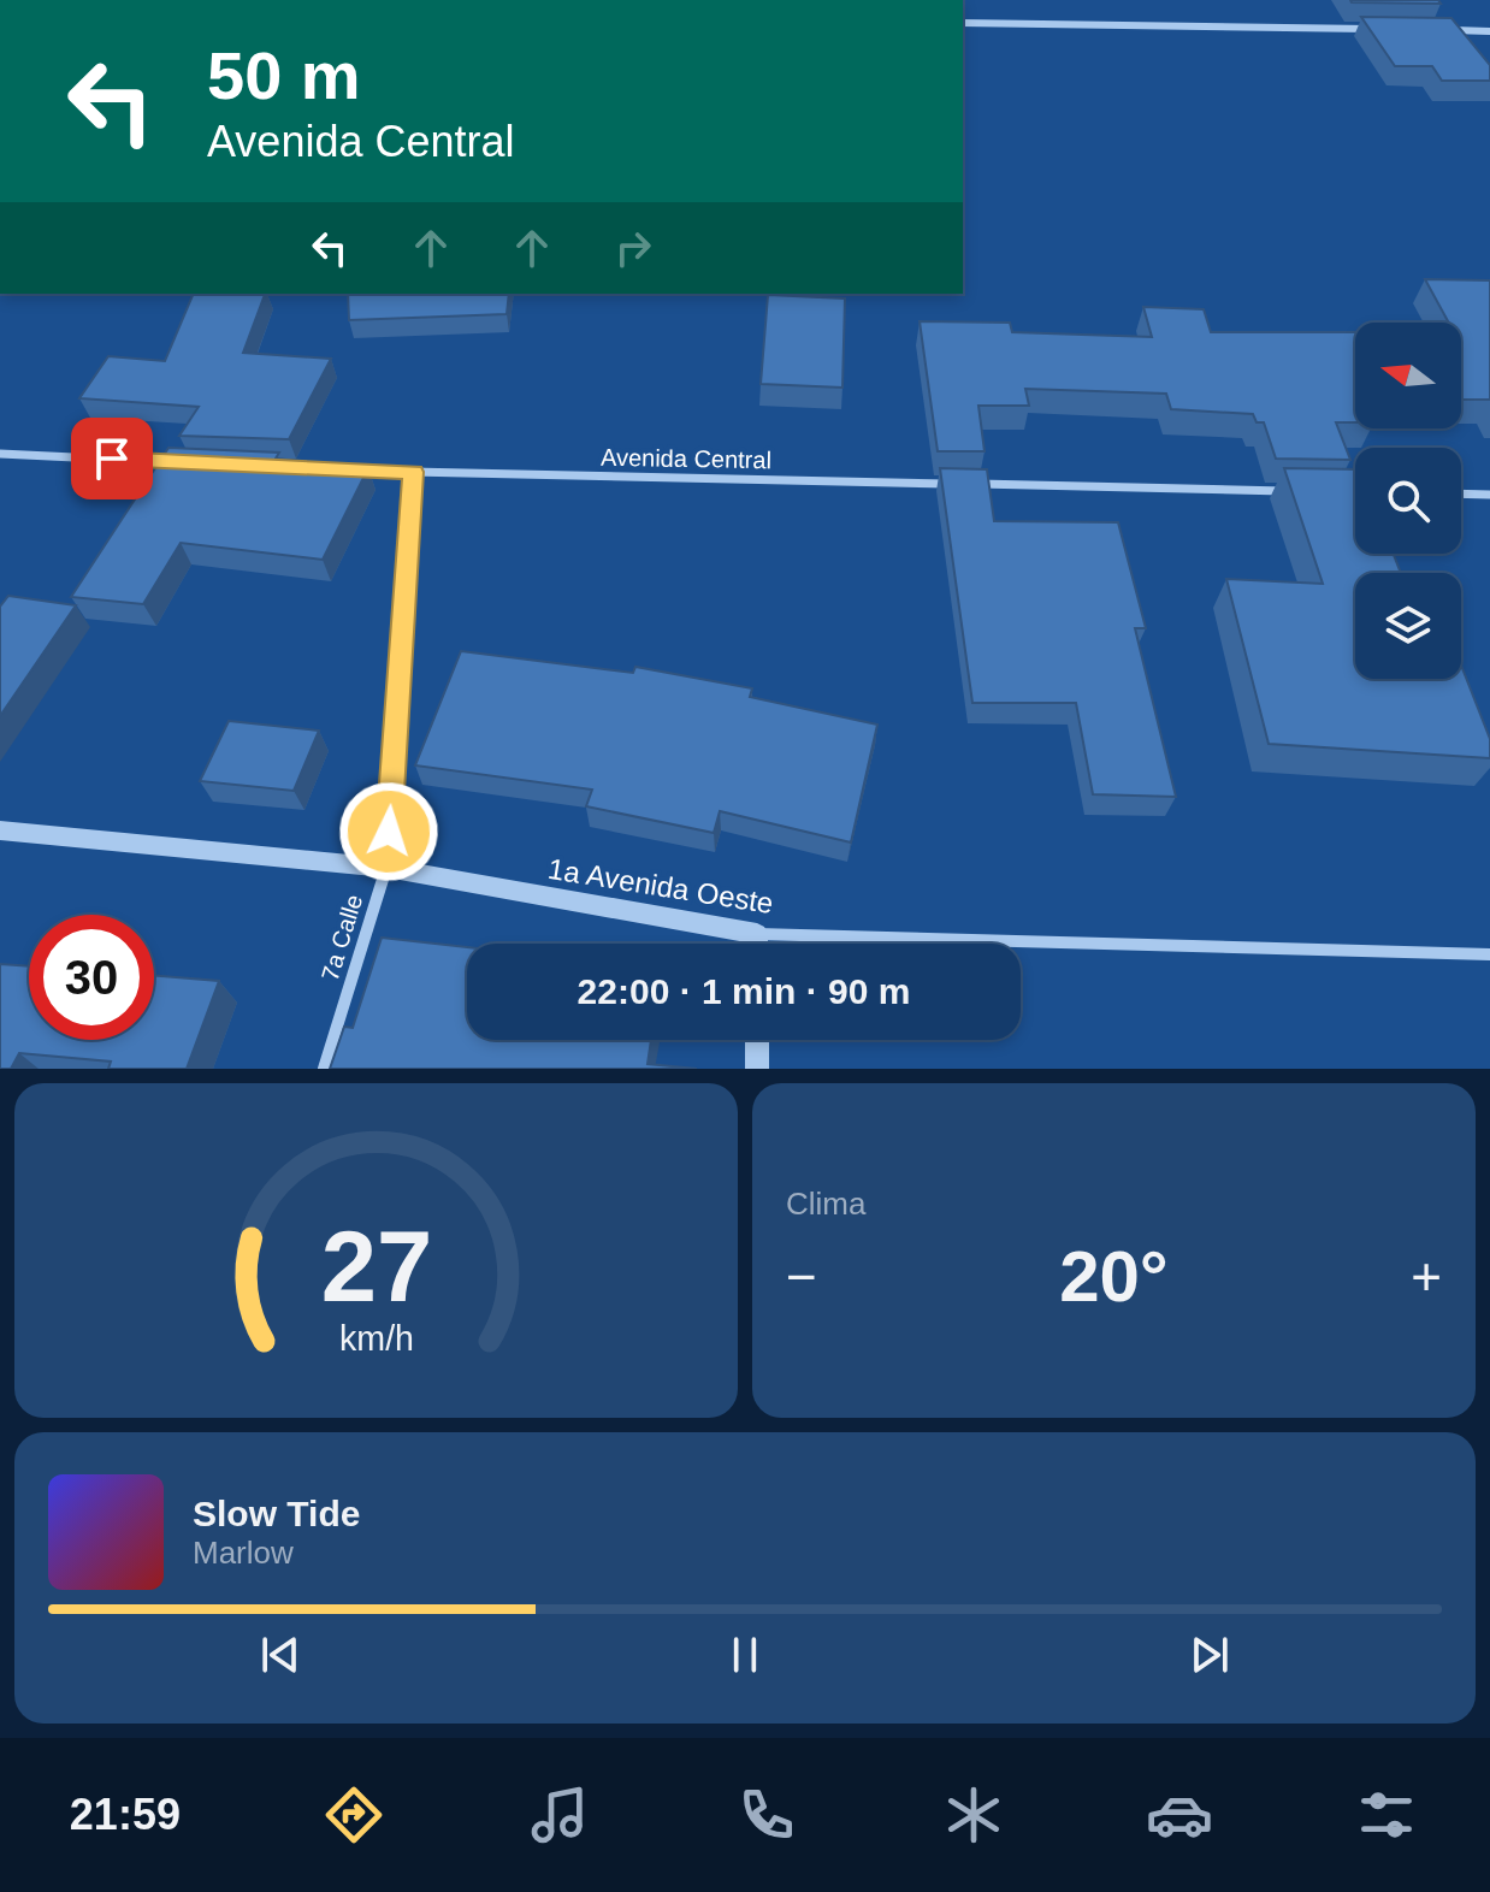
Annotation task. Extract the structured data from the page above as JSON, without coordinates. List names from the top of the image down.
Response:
{
  "streets": {
    "street": ["Avenida Central", "1a Avenida Oeste", "7a Calle"]
  },
  "crossings": [
    ["Avenida Central", "7a Calle"],
    ["1a Avenida Oeste", "7a Calle"]
  ],
  "north": "left",
  "page": {
    "turn": ["50 m", "Avenida Central"],
    "limit": "30",
    "trip": "22:00 · 1 min · 90 m",
    "tile": "Clima",
    "heat": ["−", "20°", "+"],
    "song": ["Slow Tide", "Marlow"],
    "tabs": "21:59",
    "gauge": ["27", "km/h"]
  }
}
